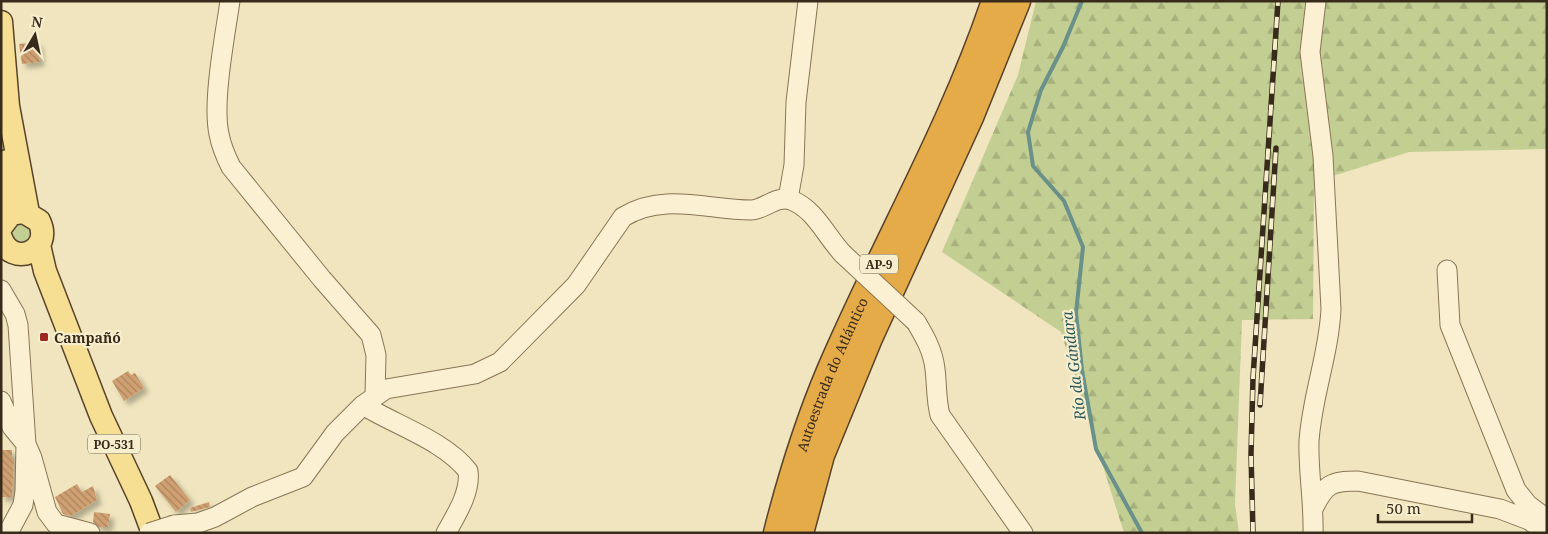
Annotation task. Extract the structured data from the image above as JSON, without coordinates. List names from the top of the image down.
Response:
{
  "streets": {
    "highway": ["AP-9", "Autoestrada do Atlántico"],
    "main road": ["PO-531"]
  },
  "water": ["Río da Gándara"],
  "places": {
    "transit": ["Campañó"]
  },
  "scale_bar": "50 m",
  "north": "top"
}
